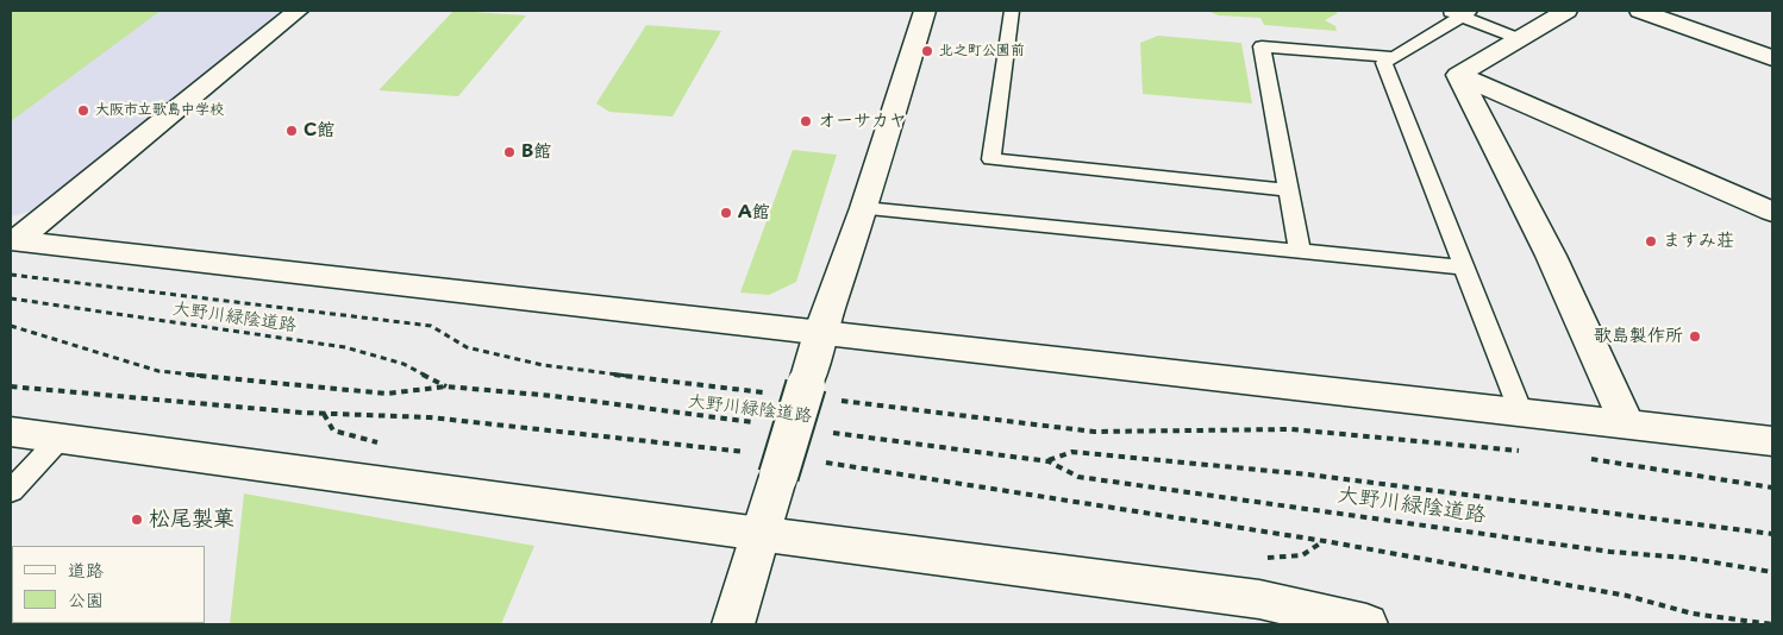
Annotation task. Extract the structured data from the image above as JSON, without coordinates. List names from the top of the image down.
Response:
{
  "streets": {
    "path": ["大野川緑陰道路"]
  },
  "places": [
    "北之町公園前",
    "大阪市立歌島中学校",
    "オーサカヤ",
    "C館",
    "B館",
    "A館",
    "ますみ荘",
    "歌島製作所",
    "松尾製菓"
  ],
  "legend": ["道路", "公園"]
}
